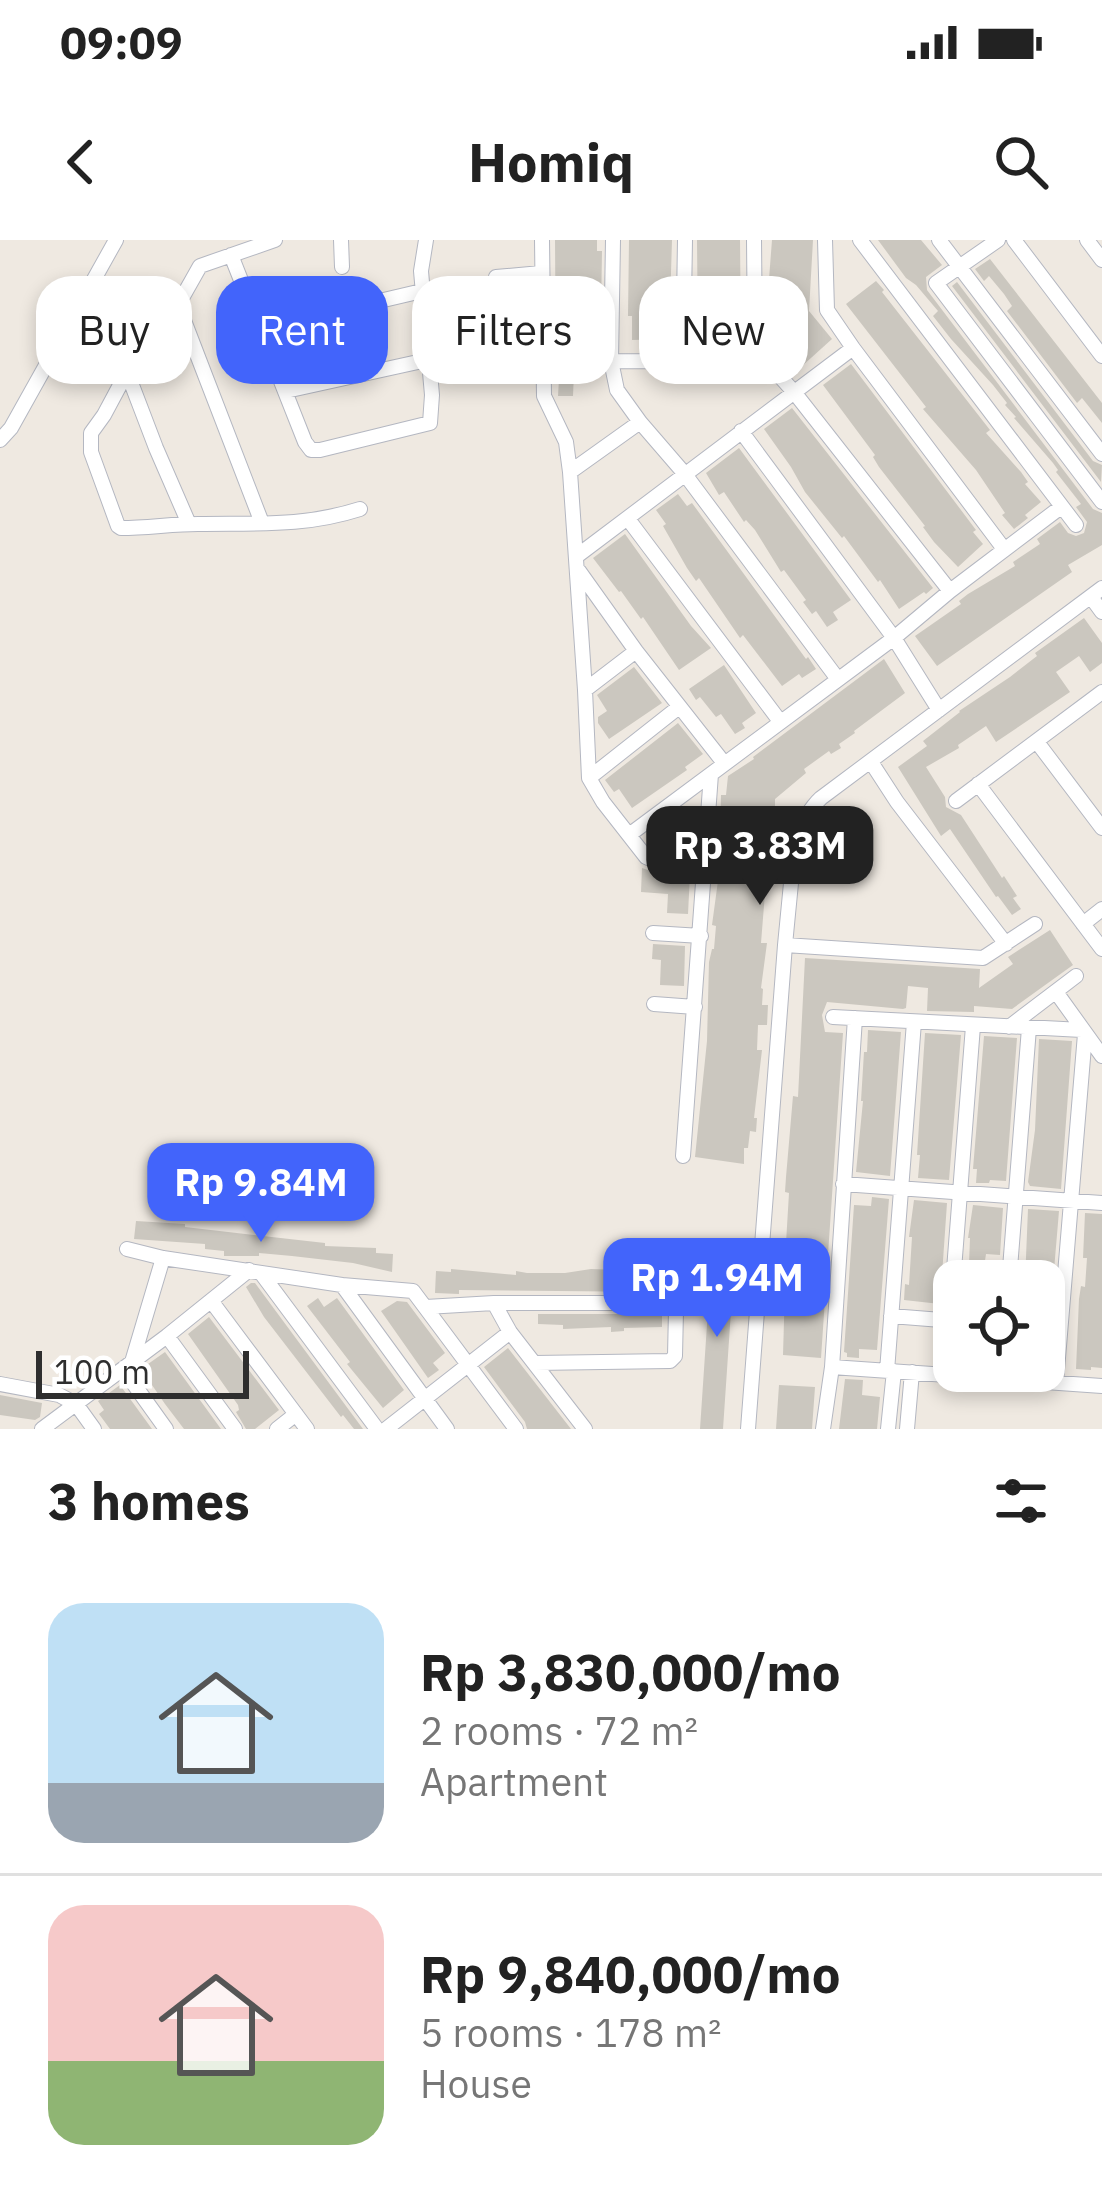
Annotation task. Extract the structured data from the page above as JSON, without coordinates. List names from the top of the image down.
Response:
{
  "scale_bar": "100 m",
  "page": {
    "status": "09:09",
    "header": "Homiq",
    "chip": [
      "Buy",
      "Rent",
      "Filters",
      "New"
    ],
    "price": ["Rp 3.83M", "Rp 9.84M", "Rp 1.94M"],
    "scale": "100 m",
    "heading": "3 homes",
    "list": [
      {
        "name": "Rp 3,830,000/mo",
        "note": "2 rooms · 72 m² · Apartment"
      },
      {
        "name": "Rp 9,840,000/mo",
        "note": "5 rooms · 178 m² · House"
      }
    ]
  }
}
